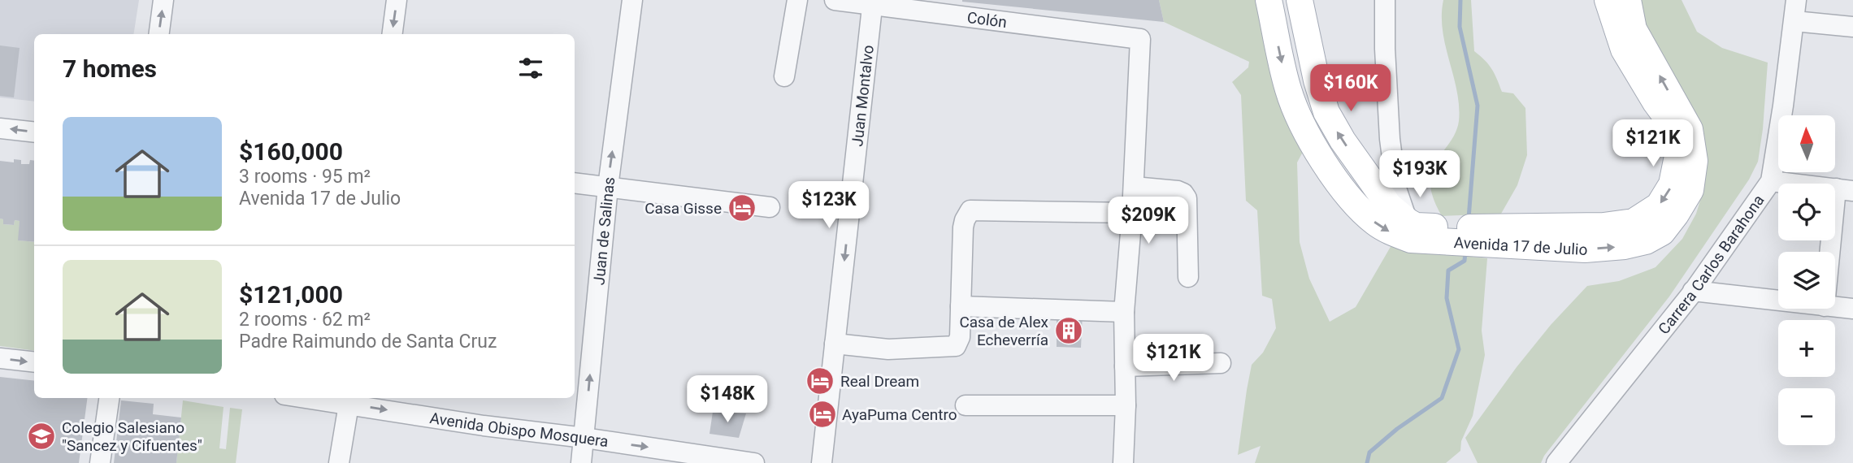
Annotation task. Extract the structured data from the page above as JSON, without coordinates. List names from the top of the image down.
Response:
{
  "streets": {
    "main road": ["Avenida 17 de Julio"],
    "street": [
      "Colón",
      "Juan Montalvo",
      "Juan de Salinas",
      "Carrera Carlos Barahona",
      "Avenida Obispo Mosquera"
    ]
  },
  "crossings": [
    ["Colón", "Juan Montalvo"],
    ["Juan de Salinas", "Avenida Obispo Mosquera"]
  ],
  "one_way": ["Juan Montalvo", "Juan de Salinas", "Avenida Obispo Mosquera"],
  "places": {
    "hotel": ["Casa Gisse", "Real Dream", "AyaPuma Centro"],
    "building": ["Casa de Alex Echeverría"],
    "school or university": ["Colegio Salesiano \"Sancez y Cifuentes\""]
  },
  "north": "top",
  "page": {
    "heading": "7 homes",
    "price": [
      "$160K",
      "$121K",
      "$193K",
      "$123K",
      "$209K",
      "$121K",
      "$148K"
    ],
    "list": [
      {
        "name": "$160,000",
        "note": "3 rooms · 95 m² · Avenida 17 de Julio"
      },
      {
        "name": "$121,000",
        "note": "2 rooms · 62 m² · Padre Raimundo de Santa Cruz"
      }
    ],
    "map_buttons": ["+", "−"]
  }
}
